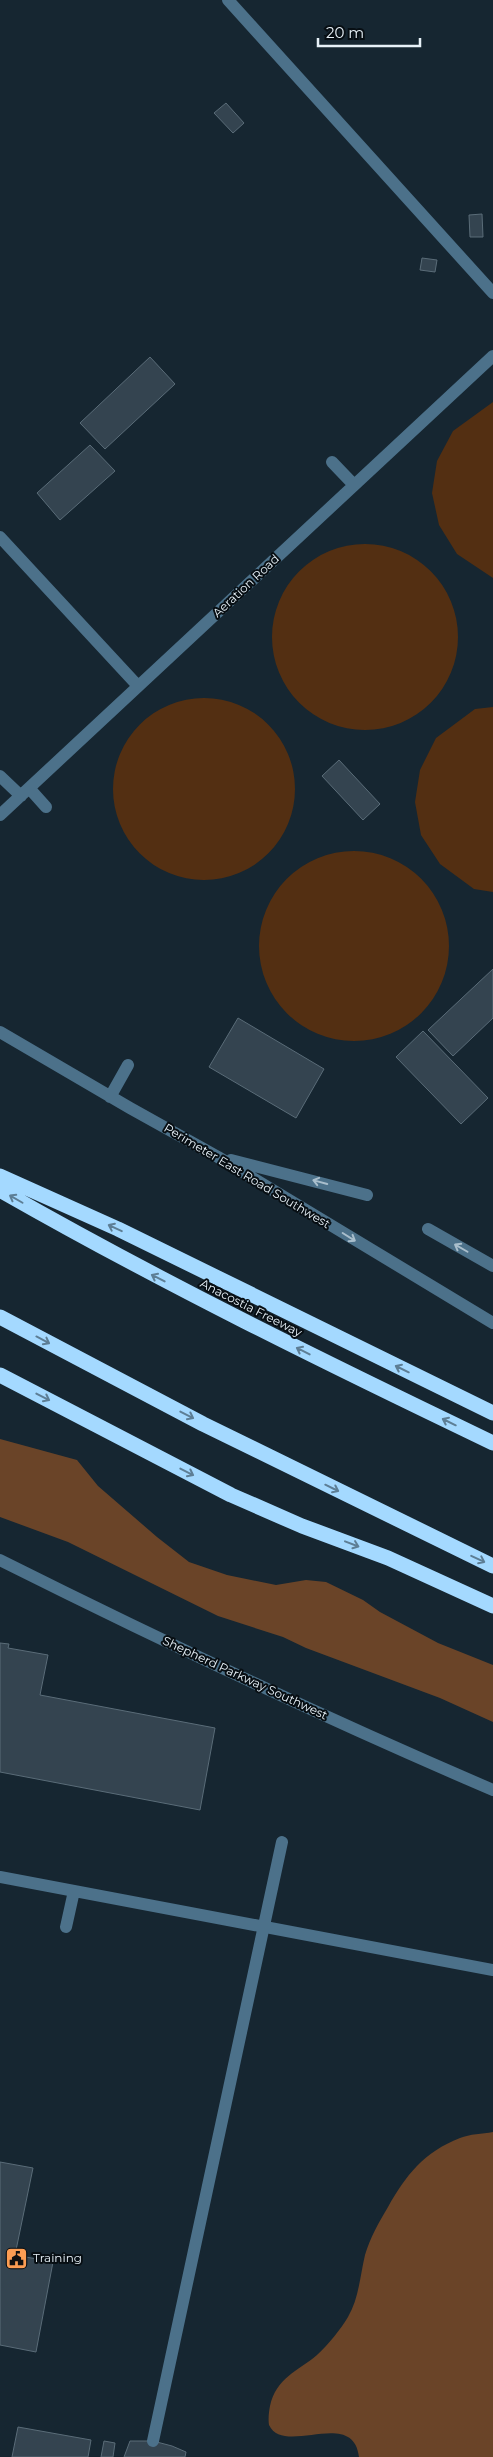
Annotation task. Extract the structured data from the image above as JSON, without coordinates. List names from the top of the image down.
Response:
{
  "streets": {
    "highway": ["Anacostia Freeway"],
    "street": ["Aeration Road", "Perimeter East Road Southwest", "Shepherd Parkway Southwest"]
  },
  "places": {
    "public building": ["Training"]
  },
  "scale_bar": "20 m"
}
